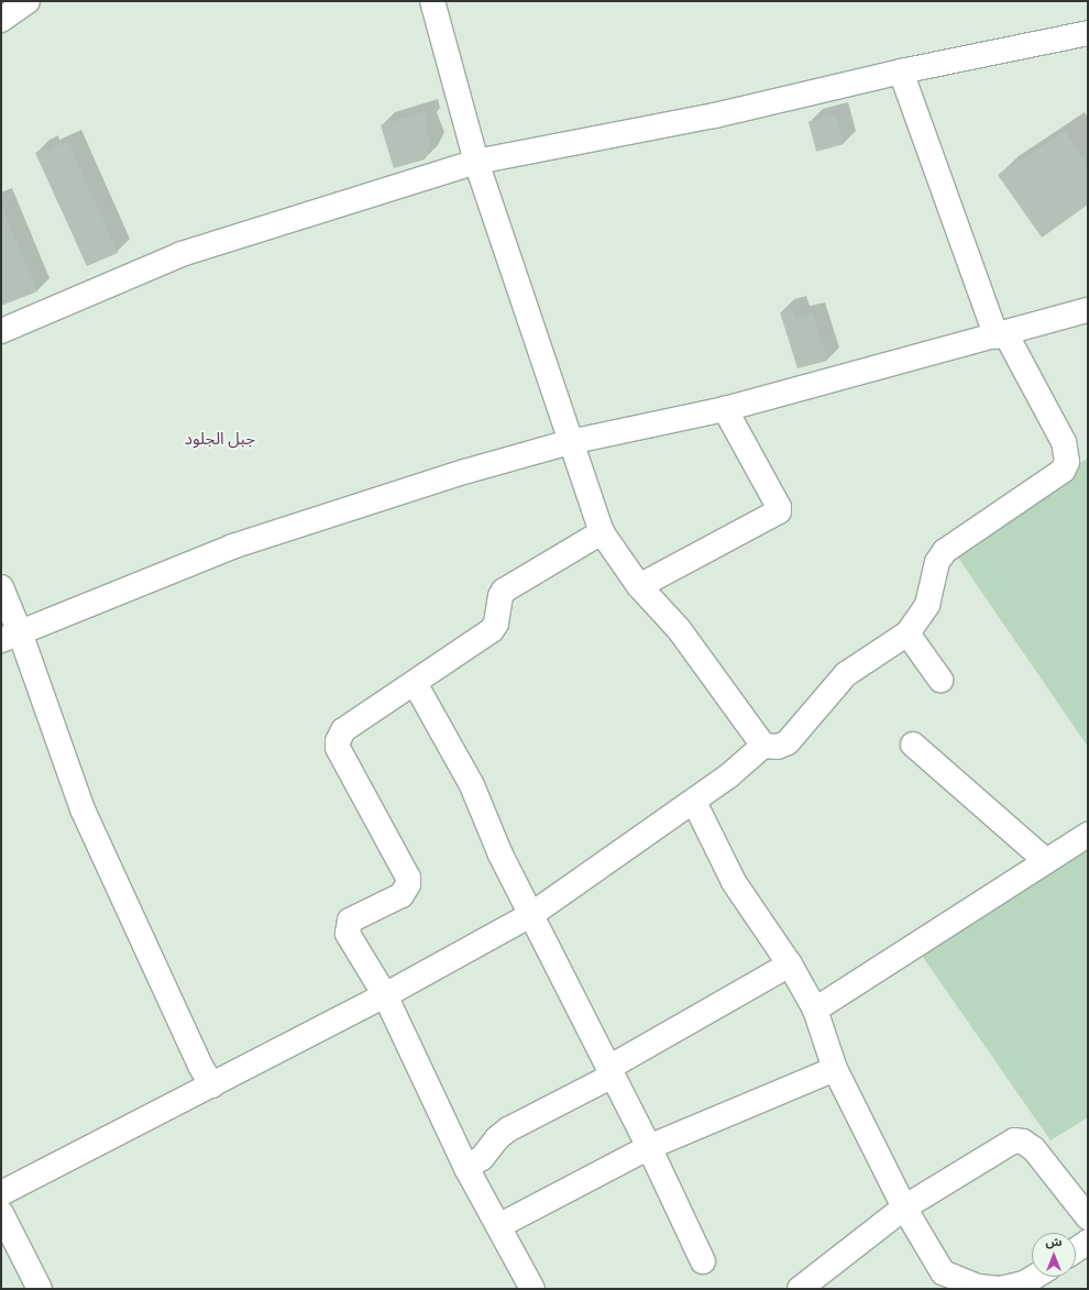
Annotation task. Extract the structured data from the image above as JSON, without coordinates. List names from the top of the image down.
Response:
{
  "districts": ["جبل الجلود"],
  "north": "top"
}
